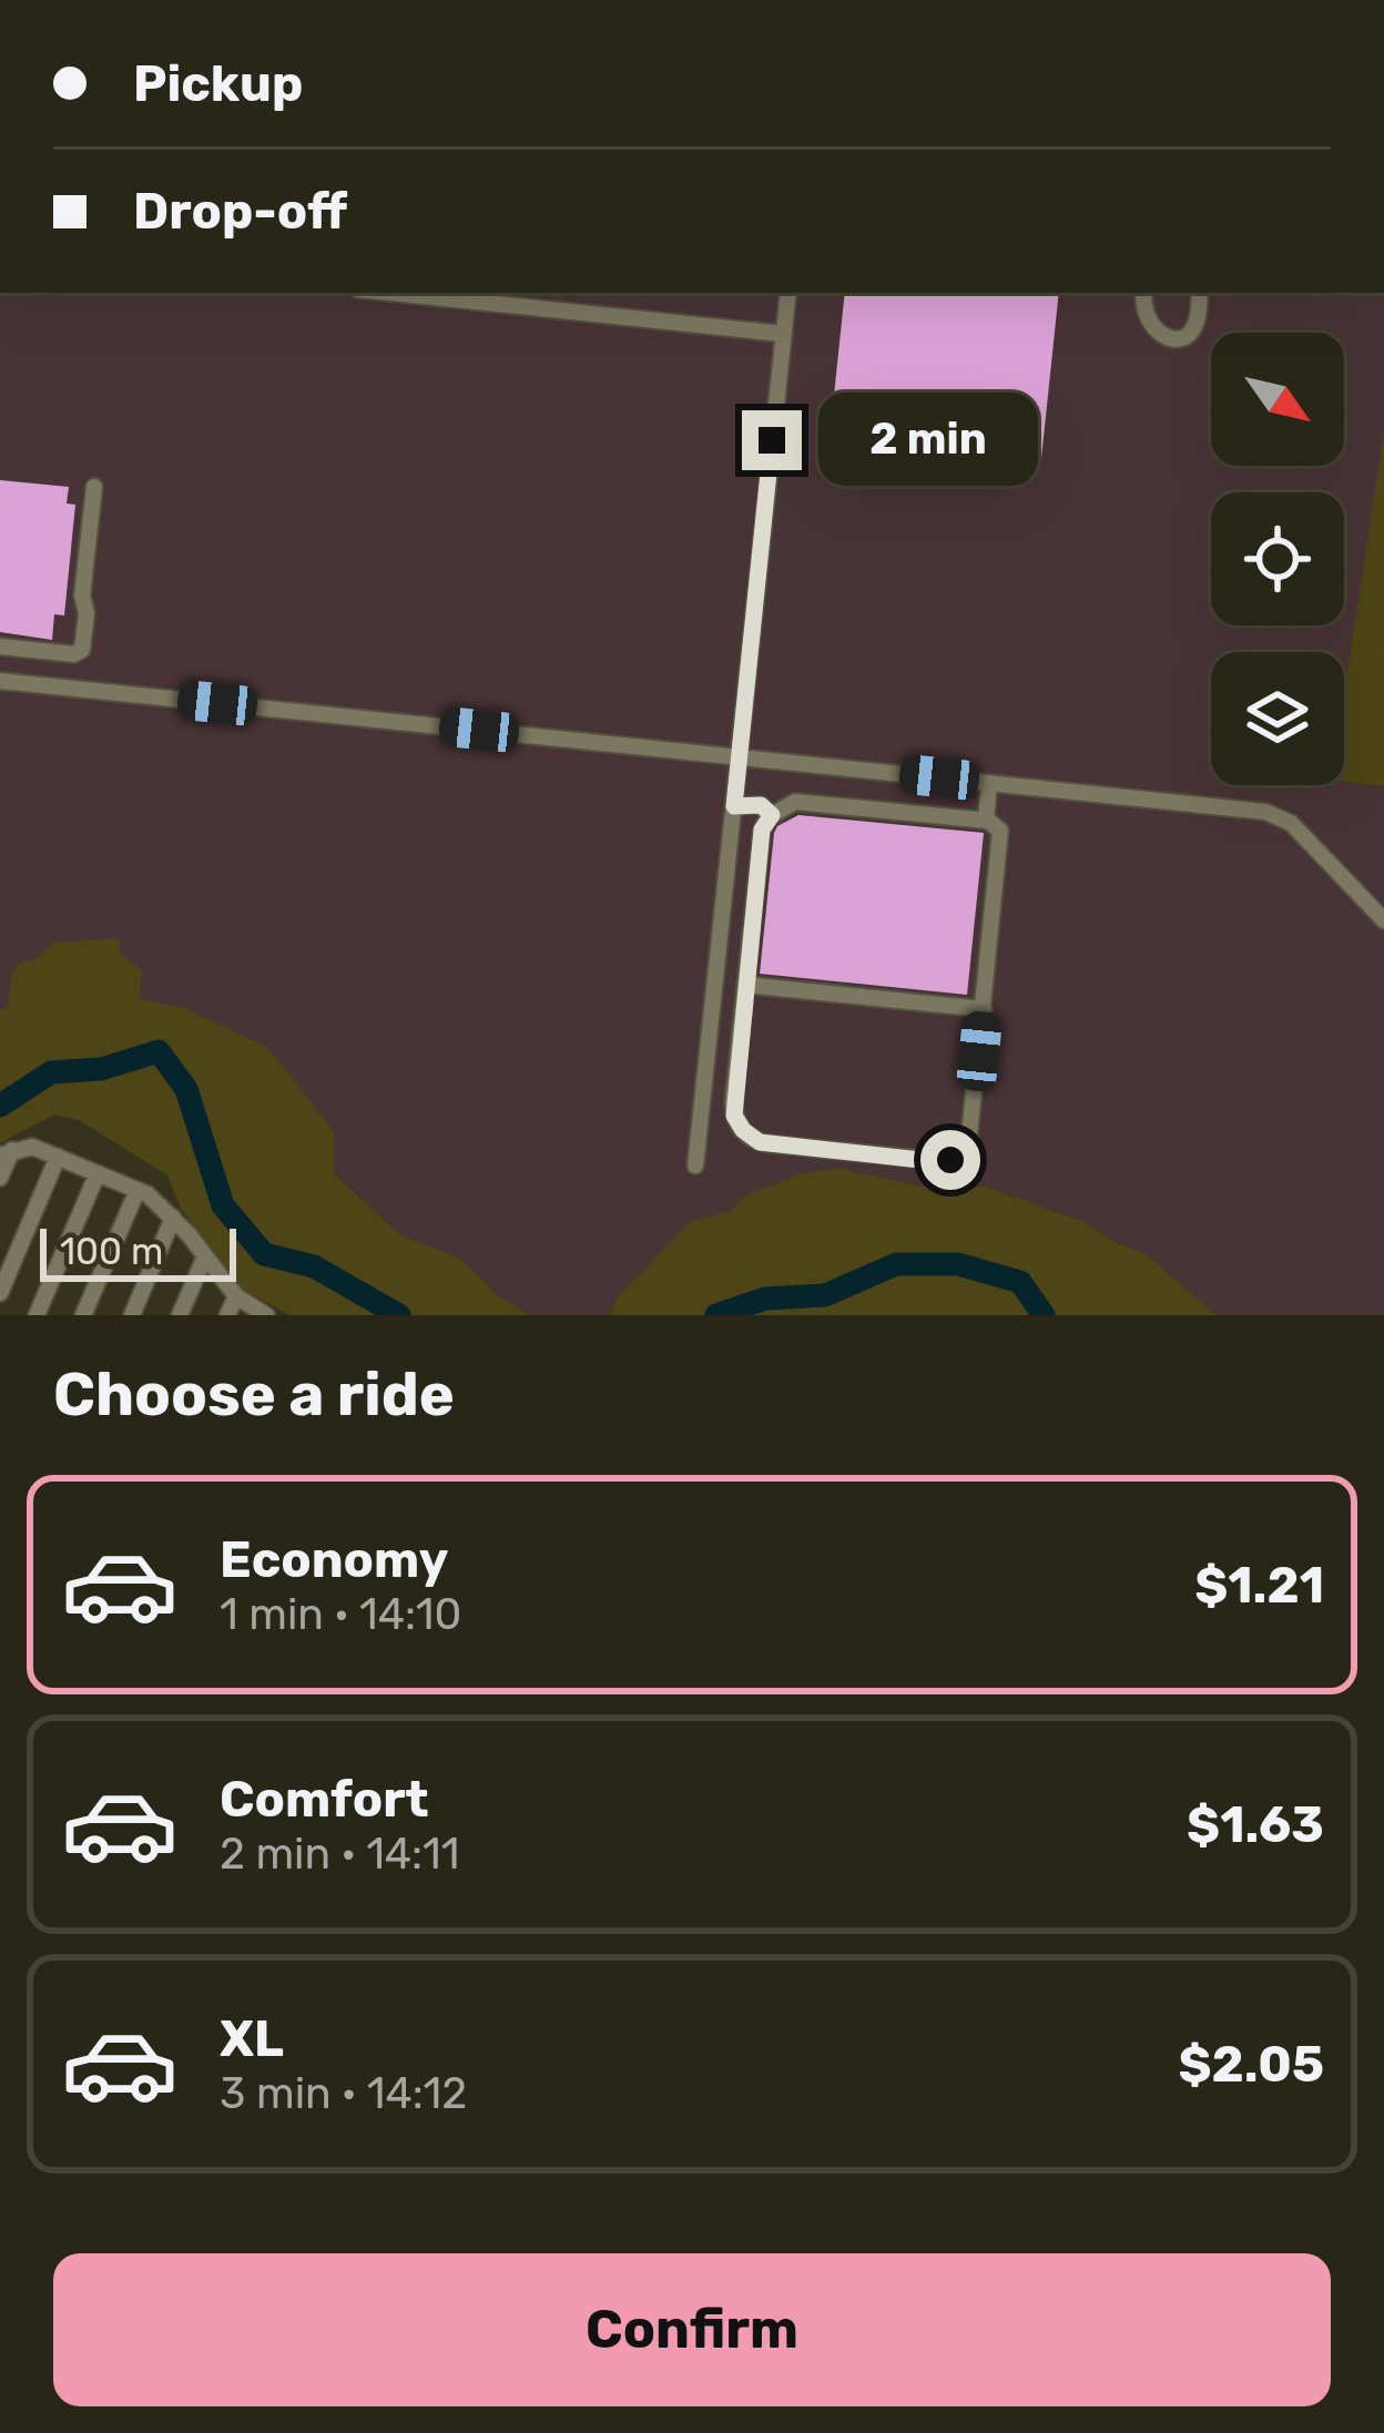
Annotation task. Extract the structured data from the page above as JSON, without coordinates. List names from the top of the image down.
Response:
{
  "scale_bar": "100 m",
  "north": "bottom right",
  "page": {
    "banner": ["Pickup", "Drop-off"],
    "bubble": "2 min",
    "scale": "100 m",
    "heading": "Choose a ride",
    "list": [
      {
        "name": "Economy",
        "note": "1 min · 14:10",
        "value": "$1.21"
      },
      {
        "name": "Comfort",
        "note": "2 min · 14:11",
        "value": "$1.63"
      },
      {
        "name": "XL",
        "note": "3 min · 14:12",
        "value": "$2.05"
      }
    ],
    "buttons": "Confirm"
  }
}
